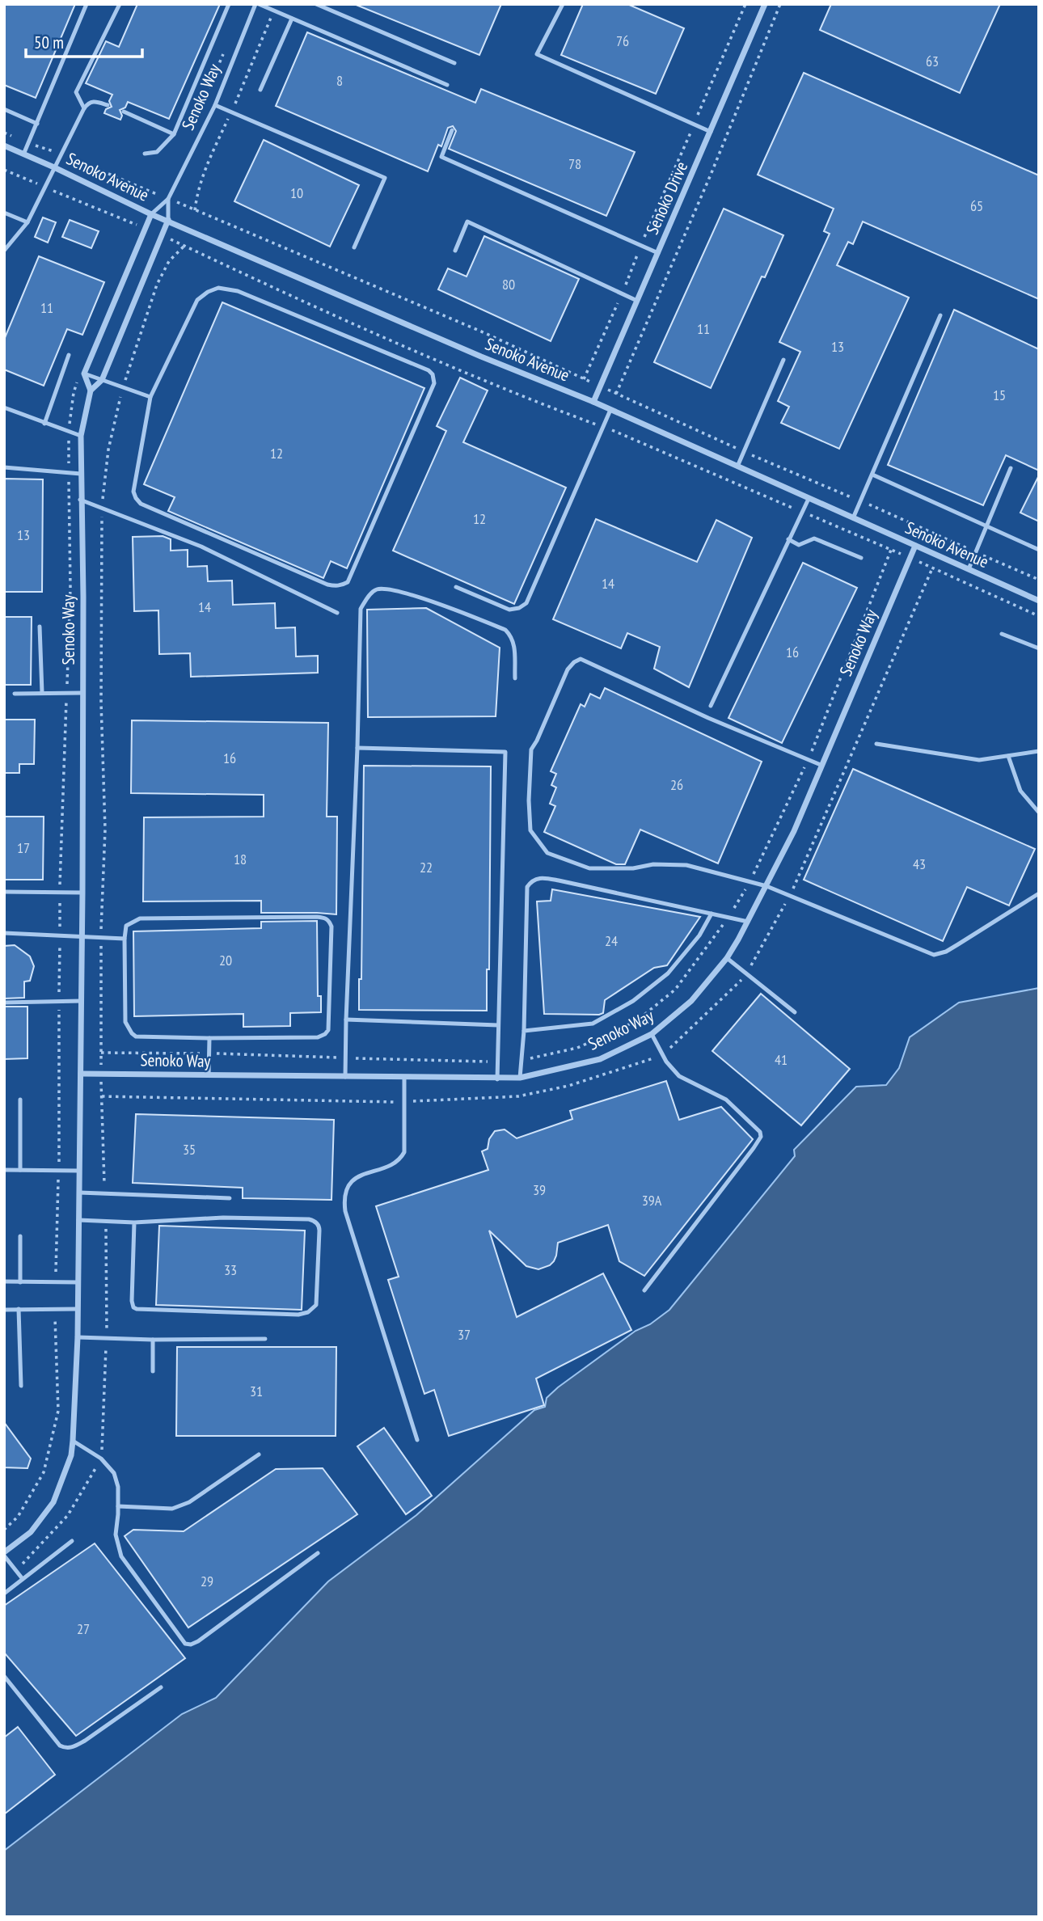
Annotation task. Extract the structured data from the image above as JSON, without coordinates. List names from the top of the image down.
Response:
{
  "streets": {
    "street": ["Senoko Way", "Senoko Avenue", "Senoko Drive"]
  },
  "crossings": [
    ["Senoko Way", "Senoko Avenue"],
    ["Senoko Avenue", "Senoko Drive"]
  ],
  "house_numbers": [
    "76",
    "63",
    "8",
    "78",
    "10",
    "65",
    "80",
    "11",
    "11",
    "13",
    "15",
    "12",
    "12",
    "13",
    "14",
    "14",
    "16",
    "16",
    "26",
    "17",
    "18",
    "43",
    "22",
    "24",
    "20",
    "41",
    "35",
    "39",
    "39A",
    "33",
    "37",
    "31",
    "29",
    "27"
  ],
  "scale_bar": "50 m"
}
